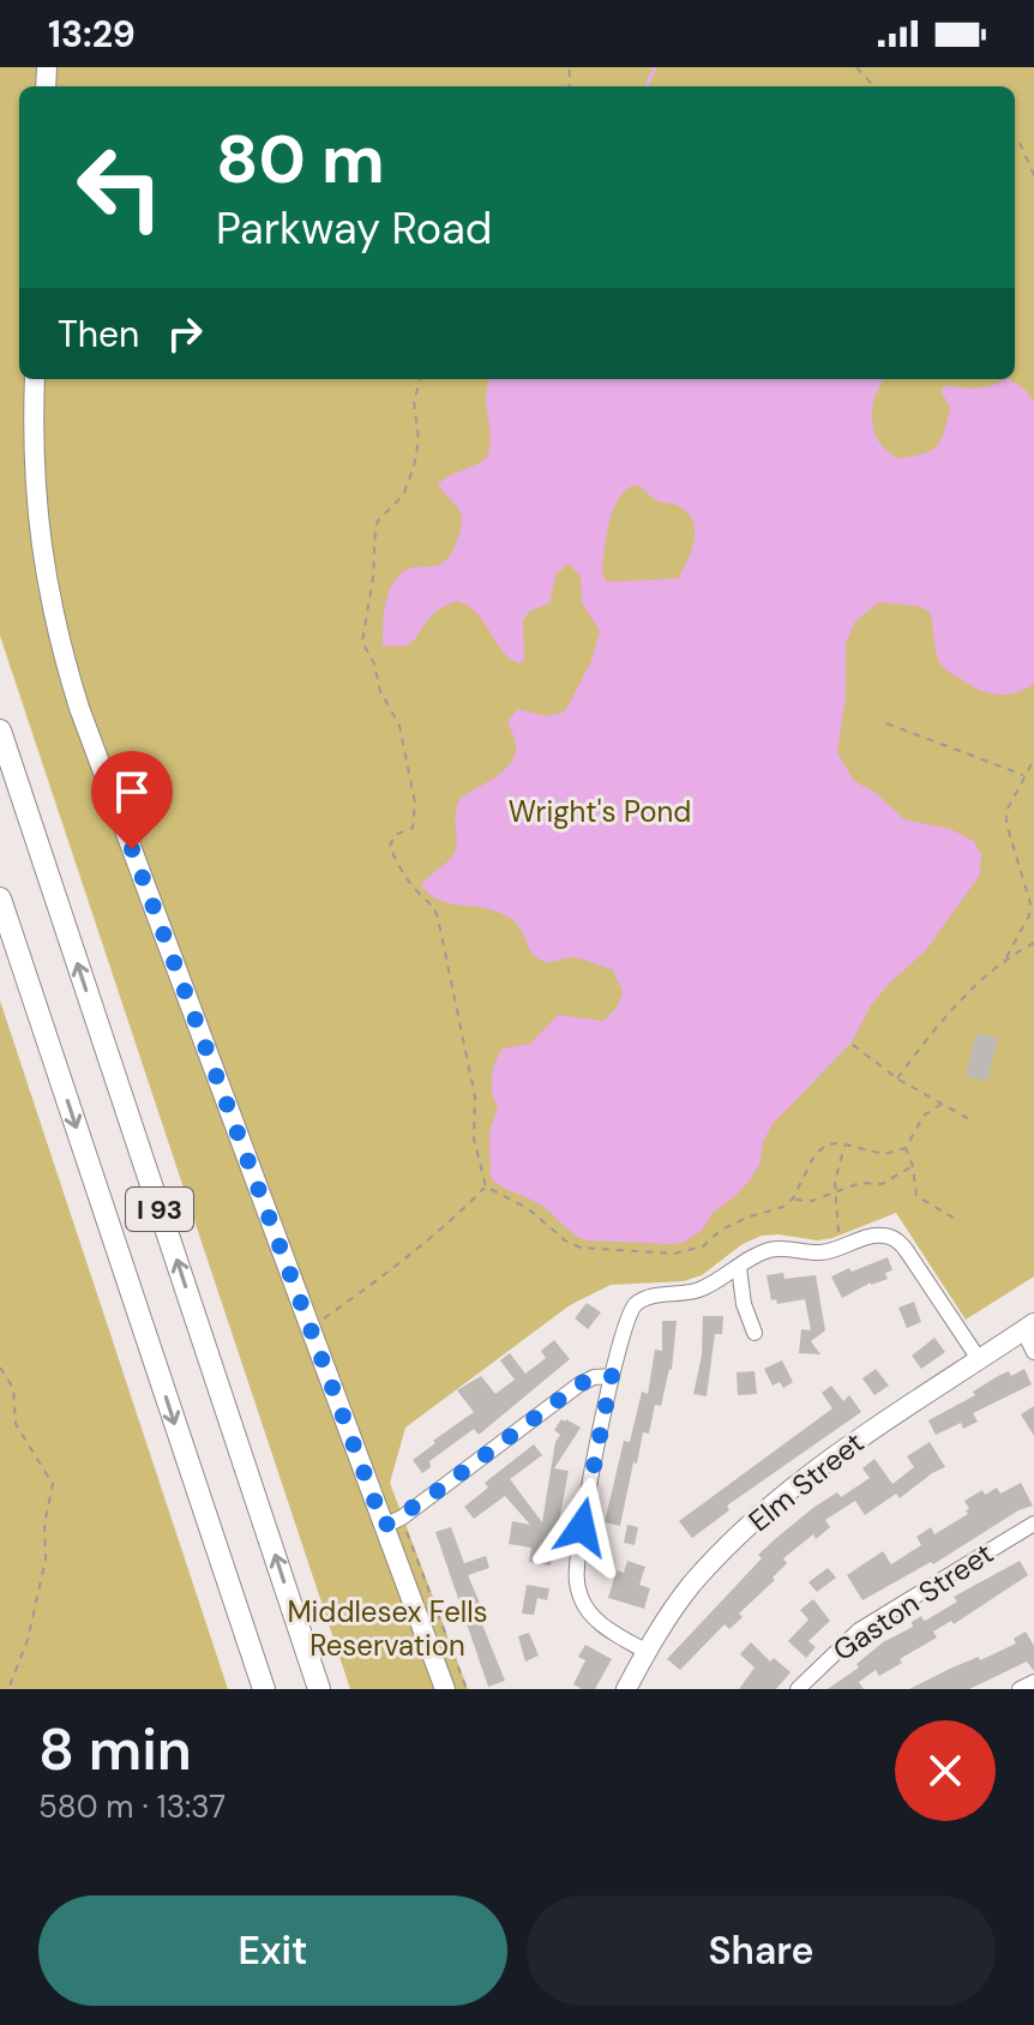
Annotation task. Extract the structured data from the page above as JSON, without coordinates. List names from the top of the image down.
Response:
{
  "streets": {
    "highway": ["I 93"],
    "main road": ["Elm Street"],
    "street": ["Gaston Street"]
  },
  "parks": ["Wright's Pond", "Middlesex Fells Reservation"],
  "page": {
    "status": "13:29",
    "turn": ["80 m", "Parkway Road"],
    "then": "Then",
    "heading": ["8 min", "580 m · 13:37"],
    "buttons": ["Exit", "Share"]
  }
}
